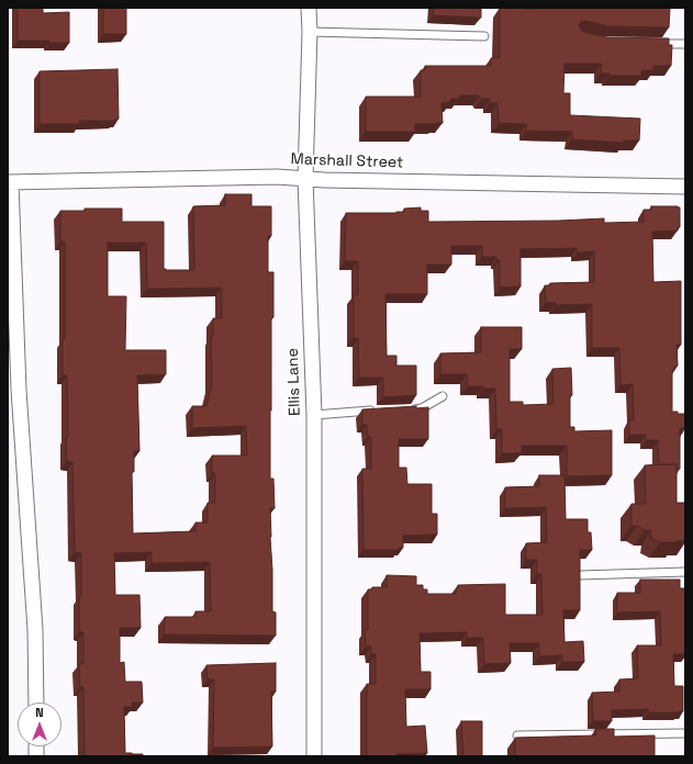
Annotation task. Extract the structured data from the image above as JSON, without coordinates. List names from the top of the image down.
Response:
{
  "streets": {
    "street": ["Marshall Street", "Ellis Lane"]
  },
  "crossings": [
    ["Marshall Street", "Ellis Lane"]
  ],
  "north": "top"
}
